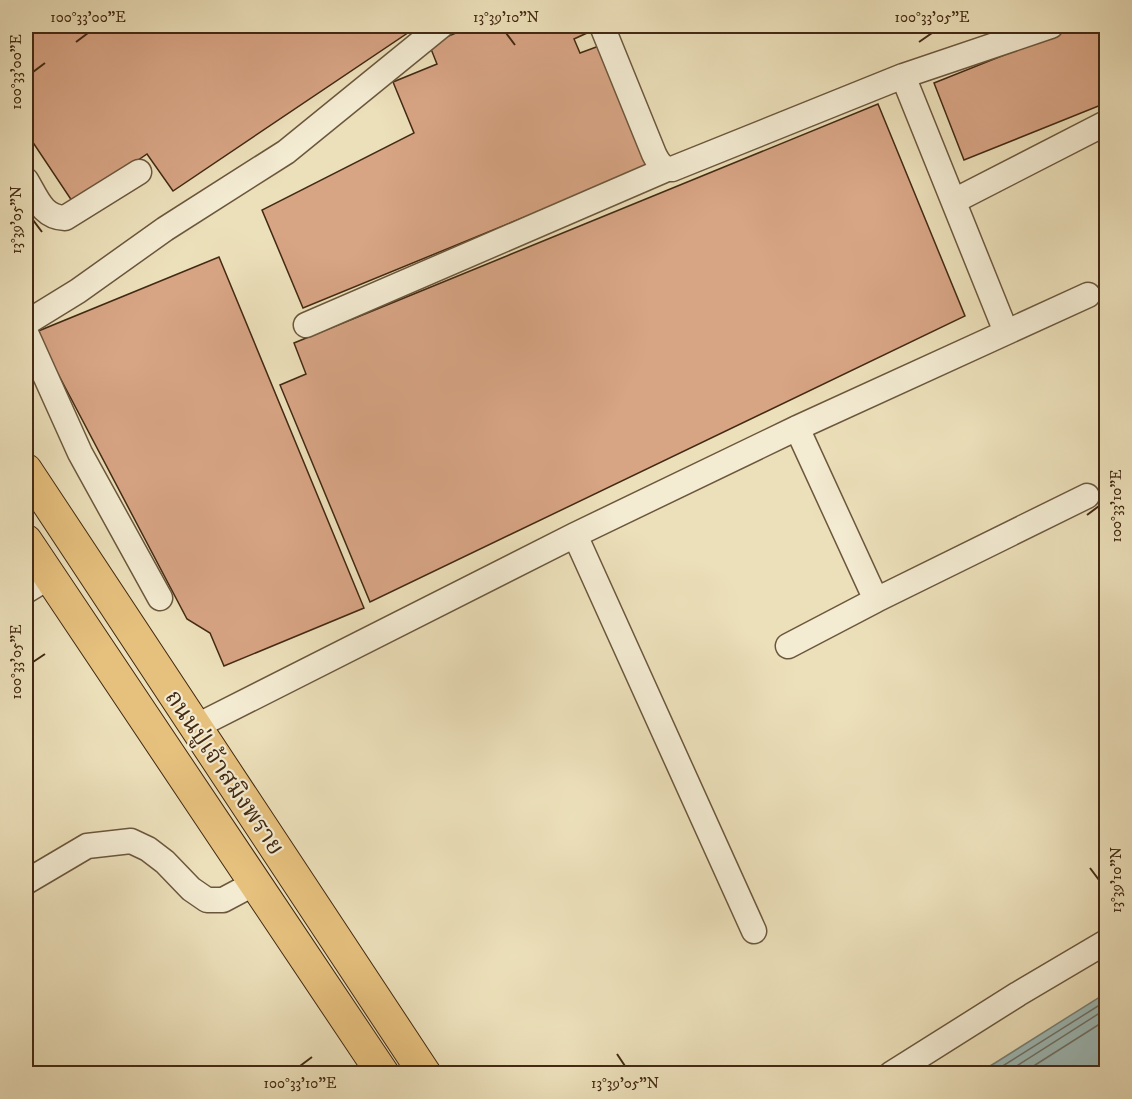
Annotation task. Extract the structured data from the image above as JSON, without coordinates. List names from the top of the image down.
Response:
{
  "streets": {
    "main road": ["ถนนปู่เจ้าสมิงพราย"]
  },
  "coordinates": [
    "100°33'00\"E",
    "13°39'10\"N",
    "100°33'05\"E",
    "13°39'05\"N",
    "100°33'10\"E"
  ]
}
